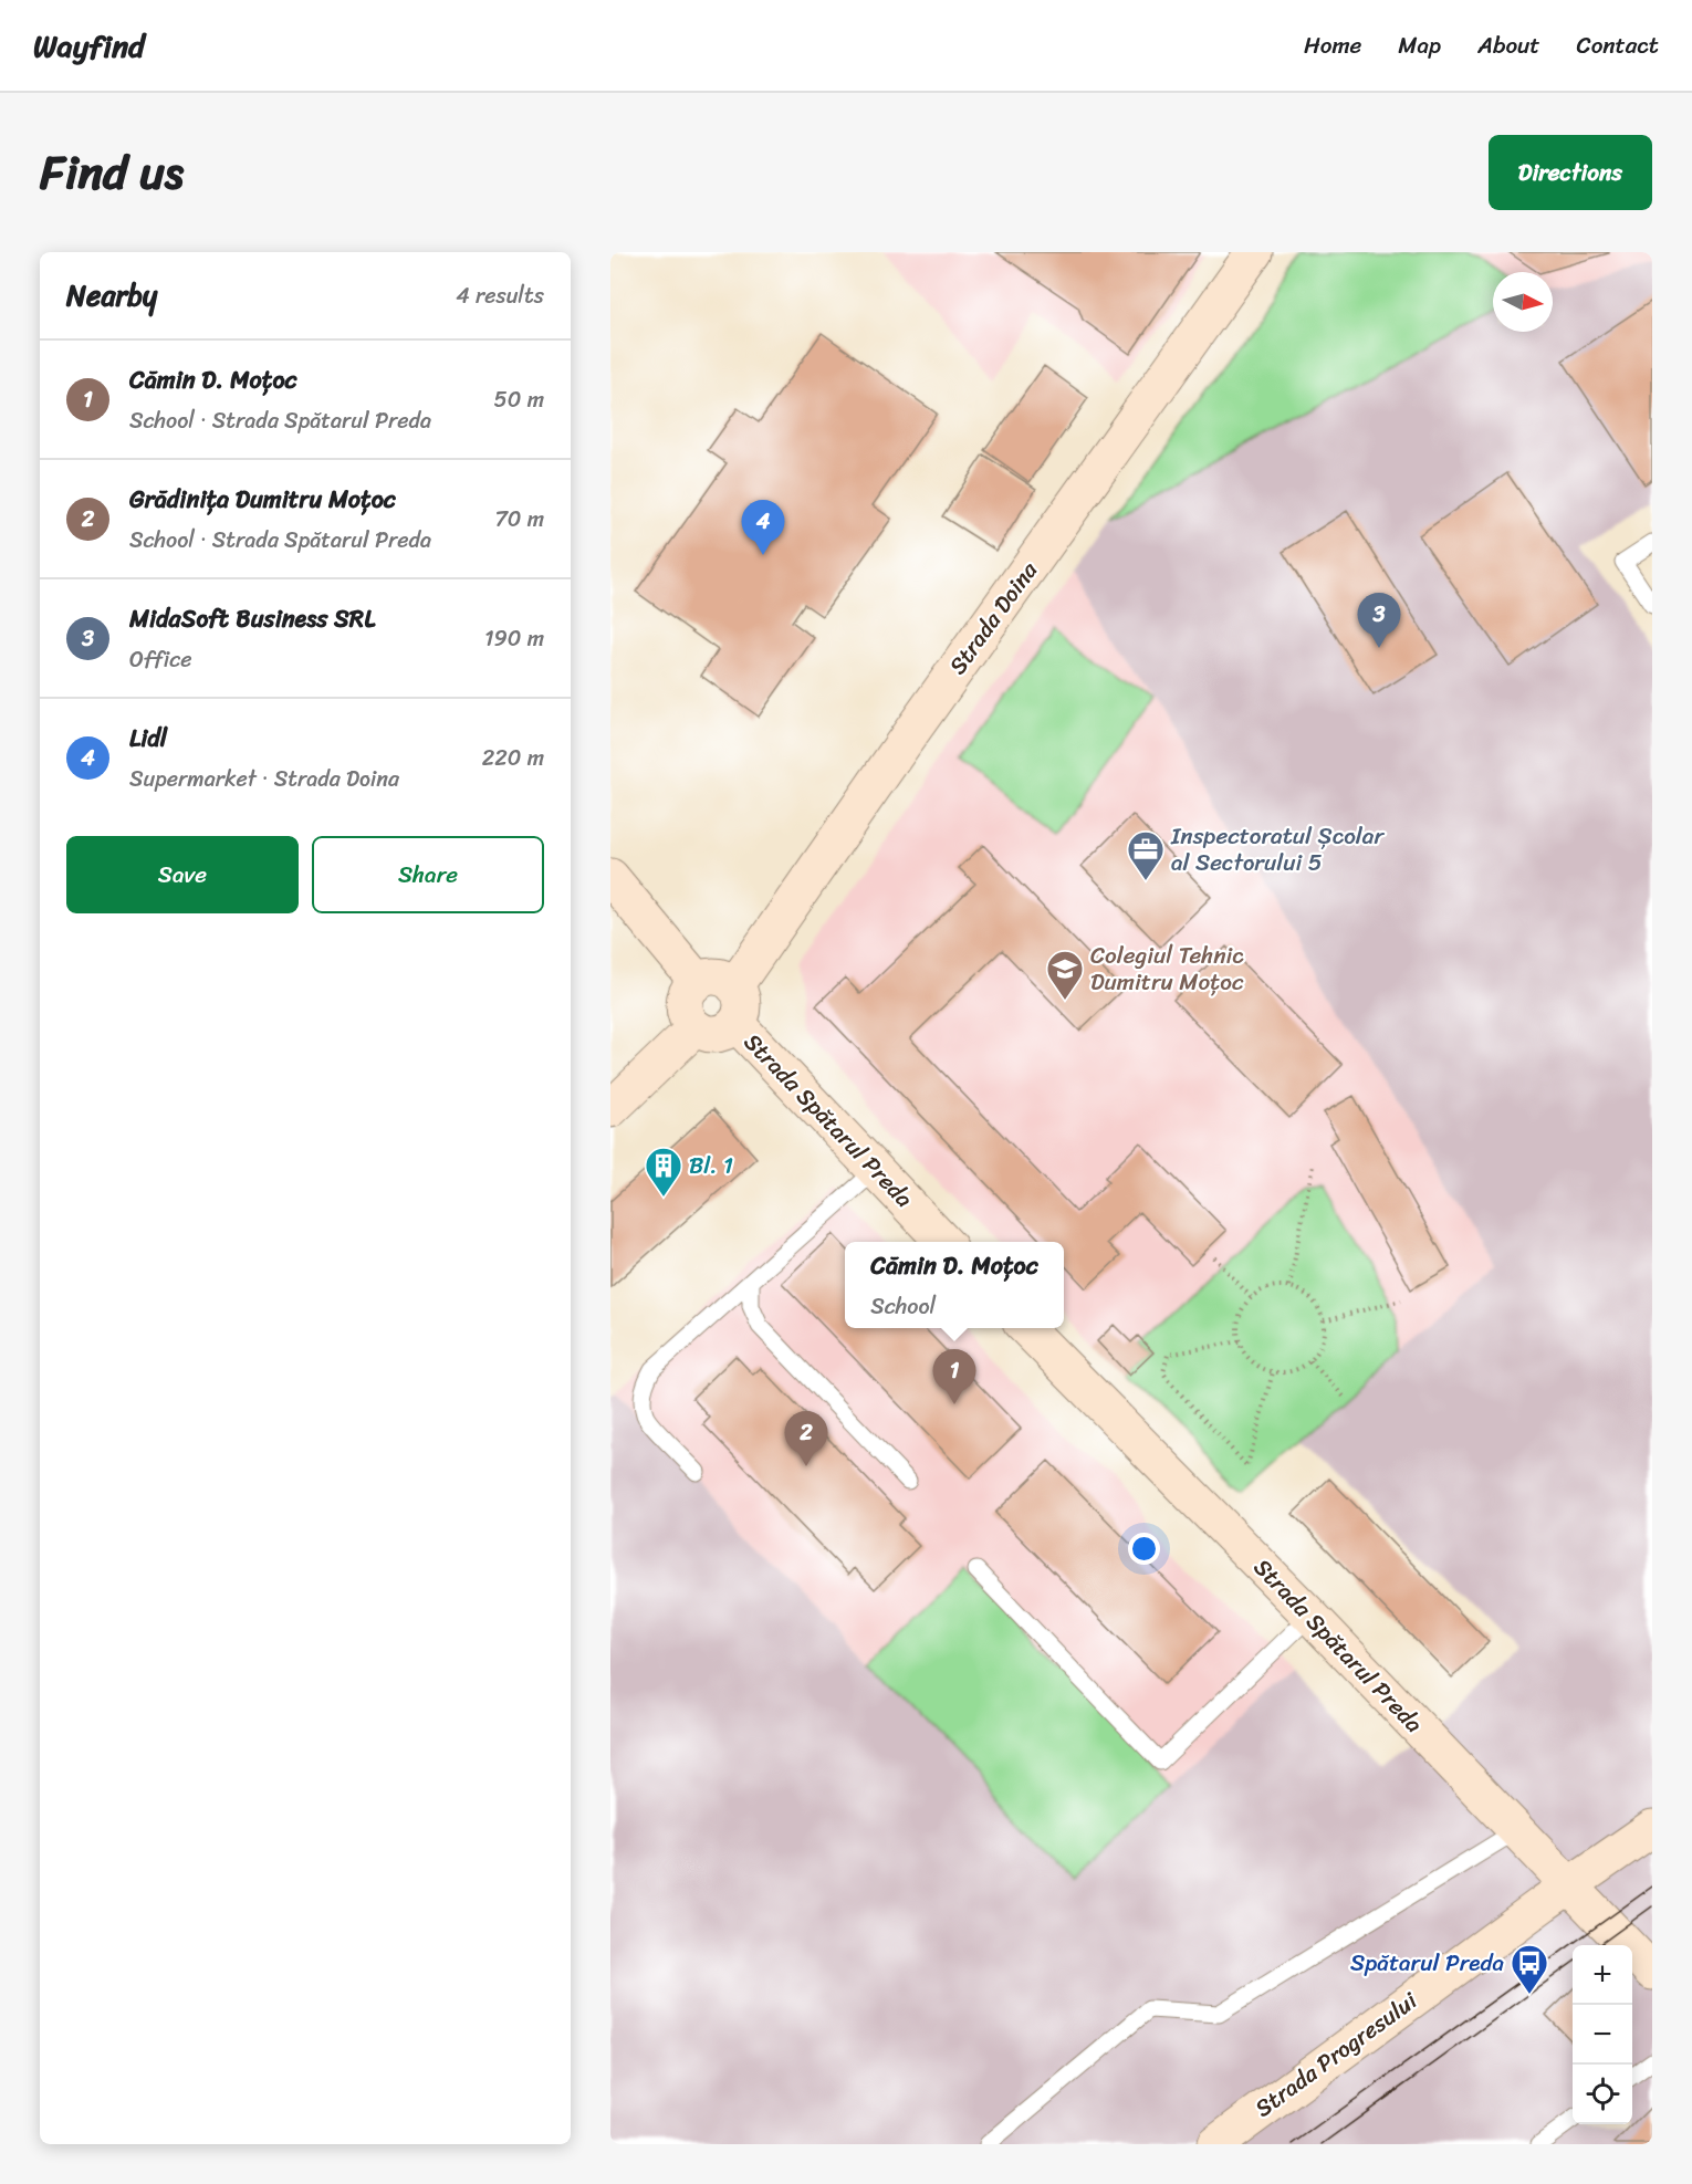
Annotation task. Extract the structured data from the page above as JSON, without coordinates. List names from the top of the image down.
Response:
{
  "streets": {
    "street": ["Strada Doina", "Strada Spătarul Preda", "Strada Progresului"]
  },
  "crossings": [
    ["Strada Doina", "Strada Spătarul Preda"],
    ["Strada Spătarul Preda", "Strada Progresului"]
  ],
  "places": {
    "office": ["Inspectoratul Școlar al Sectorului 5"],
    "school or university": ["Colegiul Tehnic Dumitru Moțoc"],
    "building": ["Bl. 1"],
    "bus stop": ["Spătarul Preda"]
  },
  "north": "right",
  "page": {
    "header": "Wayfind",
    "nav": [
      "Home",
      "Map",
      "About",
      "Contact"
    ],
    "title": "Find us",
    "buttons": [
      "Directions",
      ["Save", "Share"]
    ],
    "heading": ["Nearby", "4 results"],
    "list": [
      {
        "mark": "1",
        "name": "Cămin D. Moțoc",
        "note": "School · Strada Spătarul Preda",
        "value": "50 m"
      },
      {
        "mark": "2",
        "name": "Grădinița Dumitru Moțoc",
        "note": "School · Strada Spătarul Preda",
        "value": "70 m"
      },
      {
        "mark": "3",
        "name": "MidaSoft Business SRL",
        "note": "Office",
        "value": "190 m"
      },
      {
        "mark": "4",
        "name": "Lidl",
        "note": "Supermarket · Strada Doina",
        "value": "220 m"
      }
    ],
    "pins": [
      "4",
      "3",
      "1",
      "2"
    ],
    "popup": ["Cămin D. Moțoc", "School"],
    "map_buttons": ["+", "−"]
  }
}
